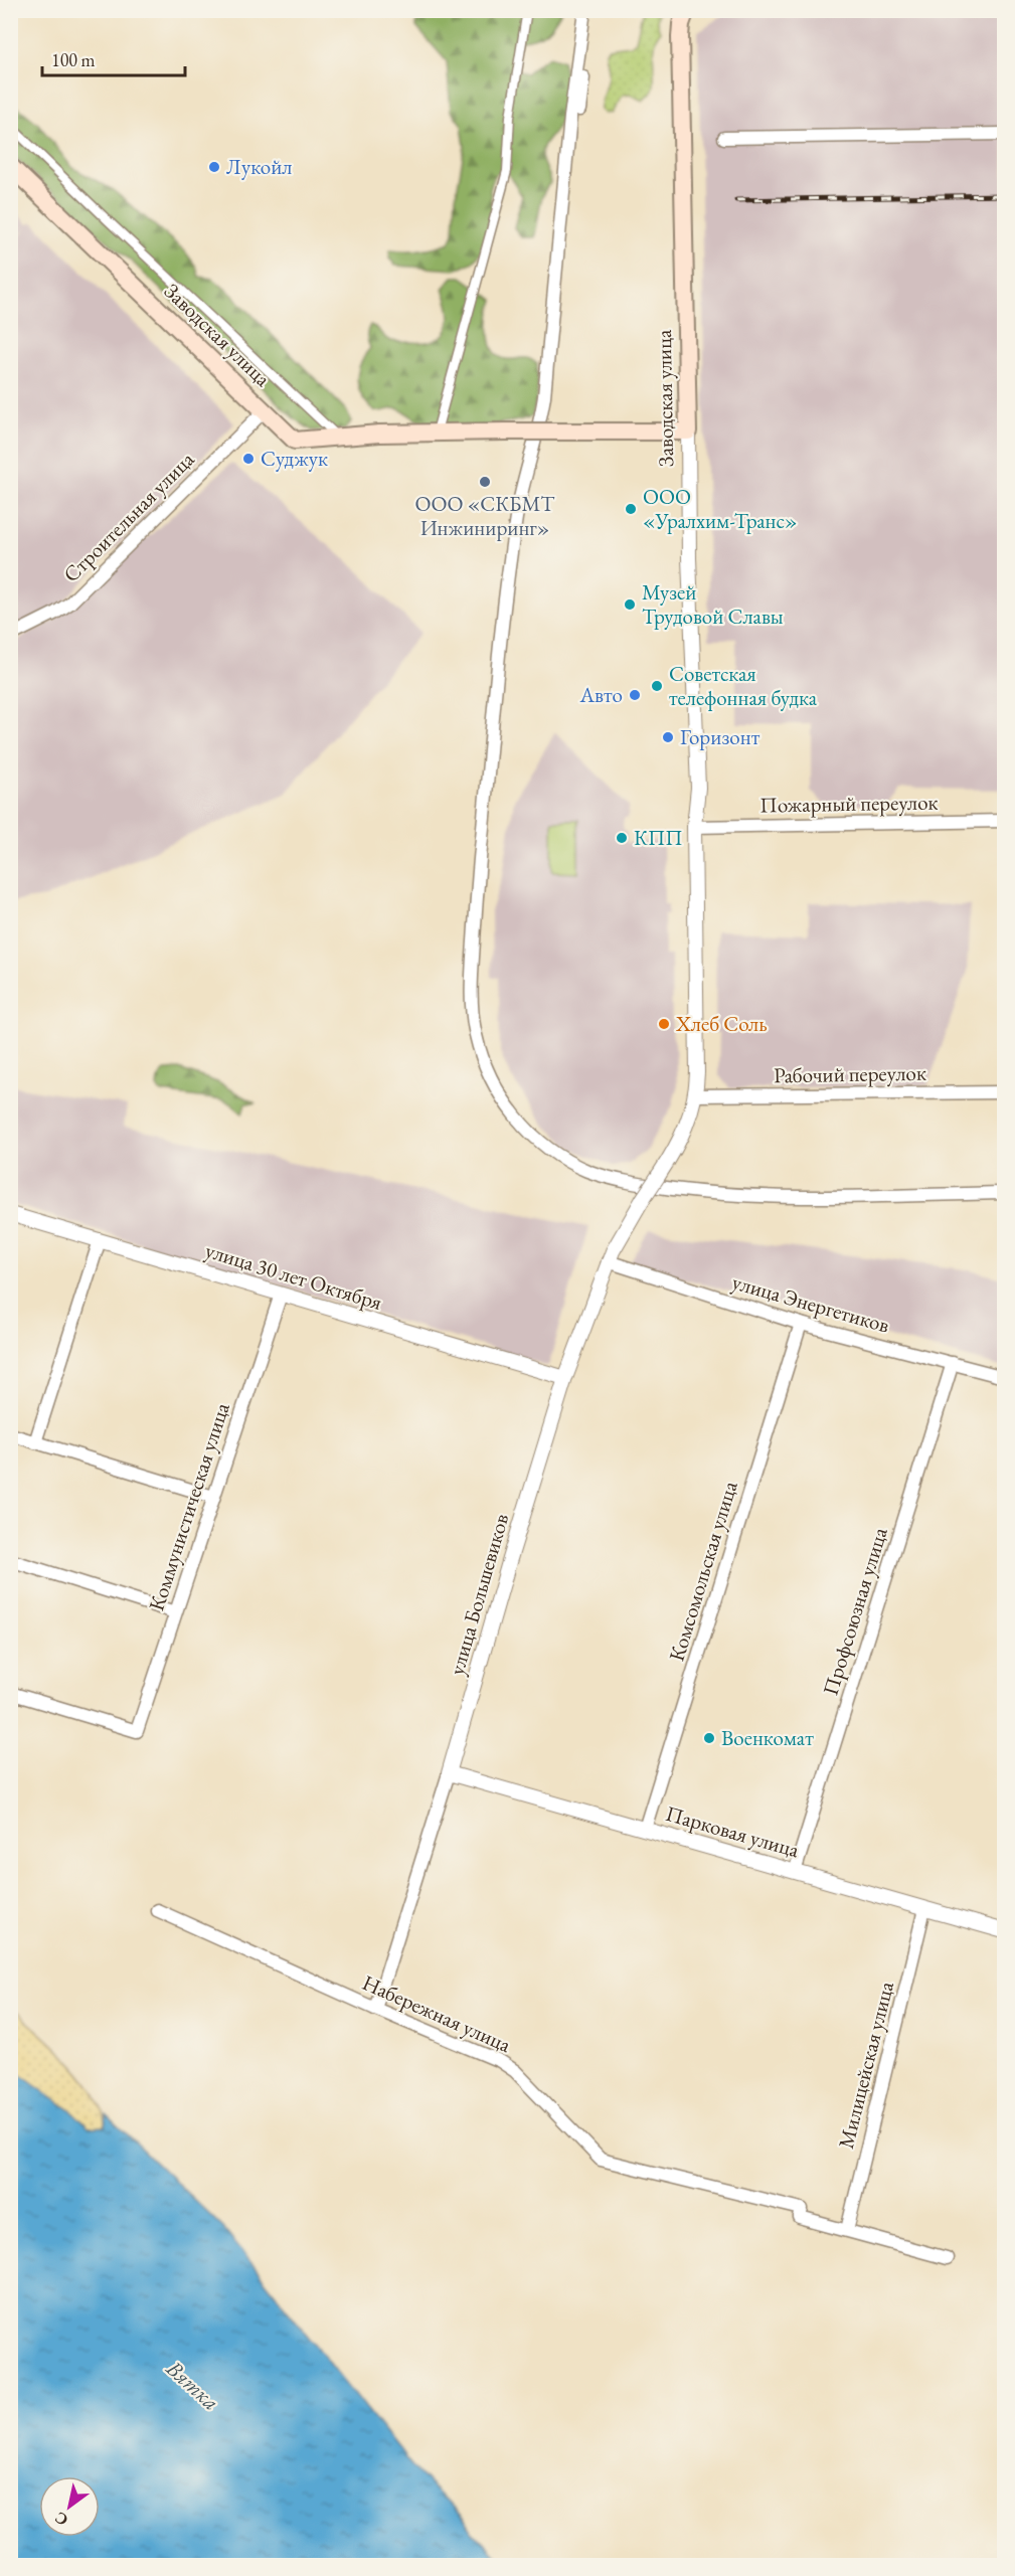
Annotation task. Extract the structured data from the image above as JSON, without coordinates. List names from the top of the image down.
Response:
{
  "streets": {
    "main road": ["Заводская улица"],
    "street": [
      "Строительная улица",
      "Пожарный переулок",
      "Рабочий переулок",
      "улица 30 лет Октября",
      "улица Энергетиков",
      "Коммунистическая улица",
      "Комсомольская улица",
      "улица Большевиков",
      "Профсоюзная улица",
      "Парковая улица",
      "Набережная улица",
      "Милицейская улица"
    ]
  },
  "crossings": [
    ["Заводская улица", "Строительная улица"],
    ["Заводская улица", "Пожарный переулок"],
    ["Заводская улица", "Рабочий переулок"],
    ["Заводская улица", "улица Большевиков"],
    ["улица 30 лет Октября", "Коммунистическая улица"],
    ["улица 30 лет Октября", "улица Большевиков"],
    ["улица Энергетиков", "Комсомольская улица"],
    ["улица Энергетиков", "улица Большевиков"],
    ["улица Энергетиков", "Профсоюзная улица"],
    ["Комсомольская улица", "Парковая улица"],
    ["улица Большевиков", "Парковая улица"],
    ["улица Большевиков", "Набережная улица"],
    ["Профсоюзная улица", "Парковая улица"],
    ["Парковая улица", "Милицейская улица"],
    ["Набережная улица", "Милицейская улица"]
  ],
  "water": ["Вятка"],
  "places": [
    "Лукойл",
    "Суджук",
    "ООО «СКБМТ Инжиниринг»",
    "ООО «Уралхим-Транс»",
    "Музей Трудовой Славы",
    "Советская телефонная будка",
    "Авто",
    "Горизонт",
    "КПП",
    "Хлеб Соль",
    "Военкомат"
  ],
  "scale_bar": "100 m",
  "north": "bottom left"
}
